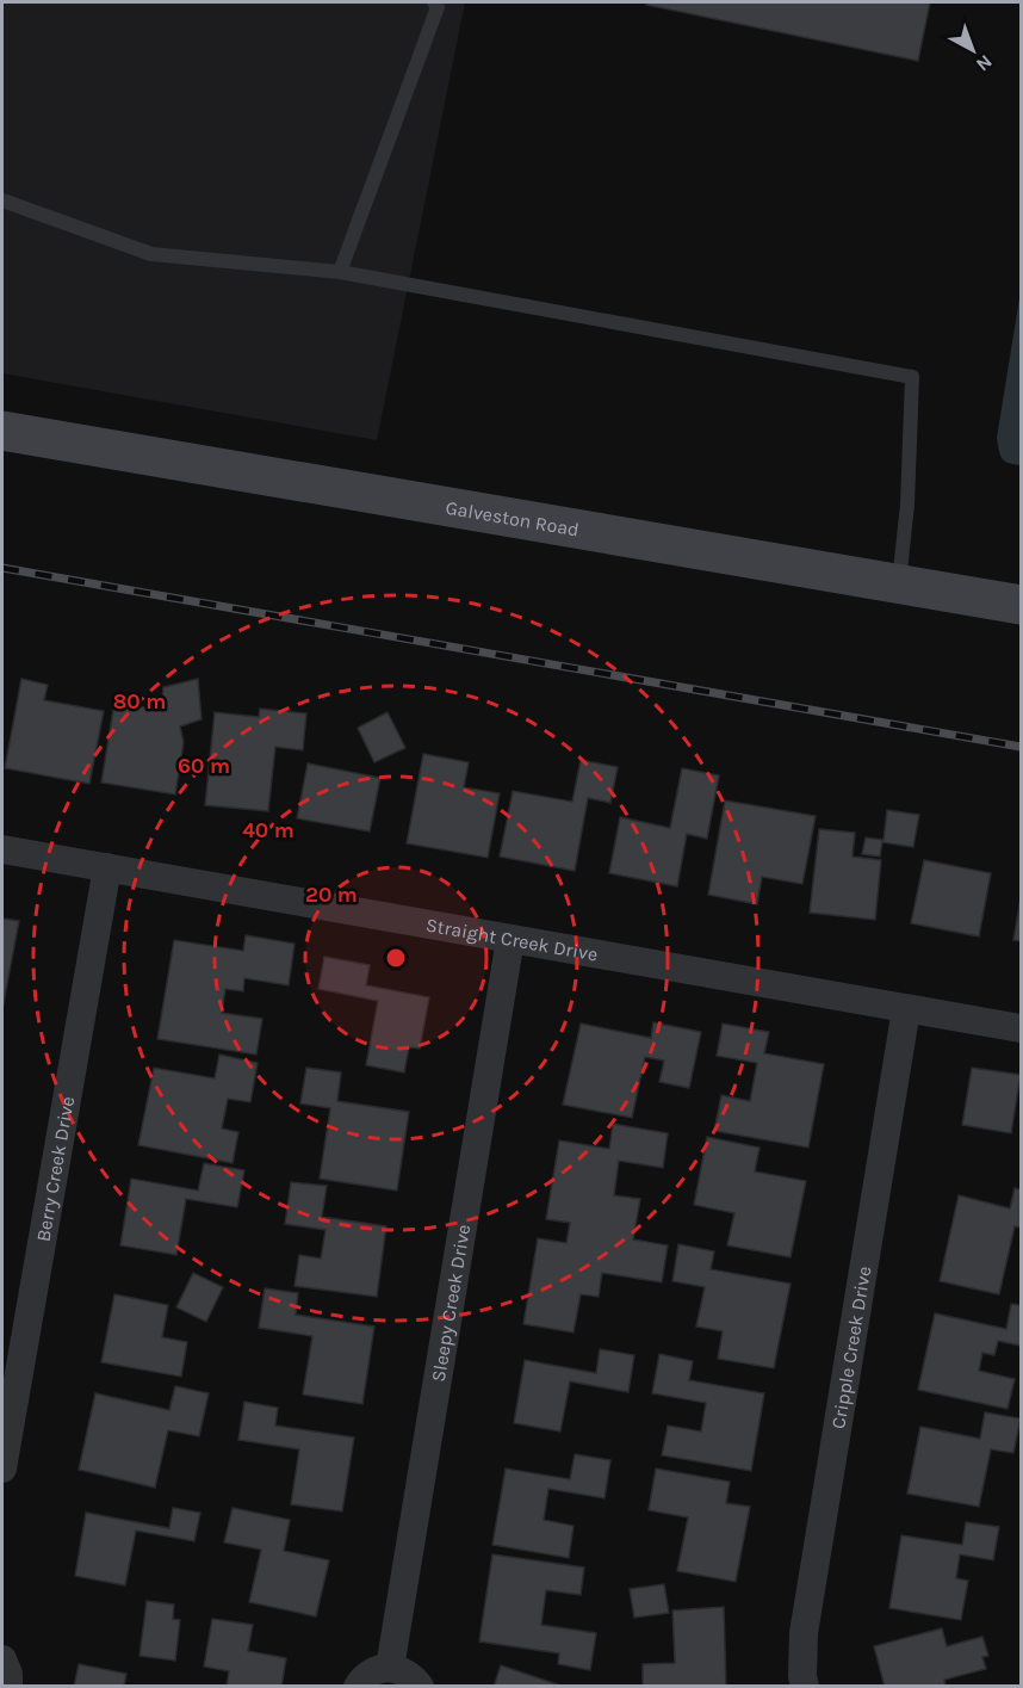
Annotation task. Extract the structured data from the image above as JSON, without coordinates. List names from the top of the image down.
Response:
{
  "streets": {
    "main road": ["Galveston Road"],
    "street": [
      "Straight Creek Drive",
      "Berry Creek Drive",
      "Sleepy Creek Drive",
      "Cripple Creek Drive"
    ]
  },
  "crossings": [
    ["Straight Creek Drive", "Berry Creek Drive"],
    ["Straight Creek Drive", "Sleepy Creek Drive"],
    ["Straight Creek Drive", "Cripple Creek Drive"]
  ],
  "north": "bottom right",
  "rings": [
    "80 m",
    "60 m",
    "40 m",
    "20 m"
  ]
}
